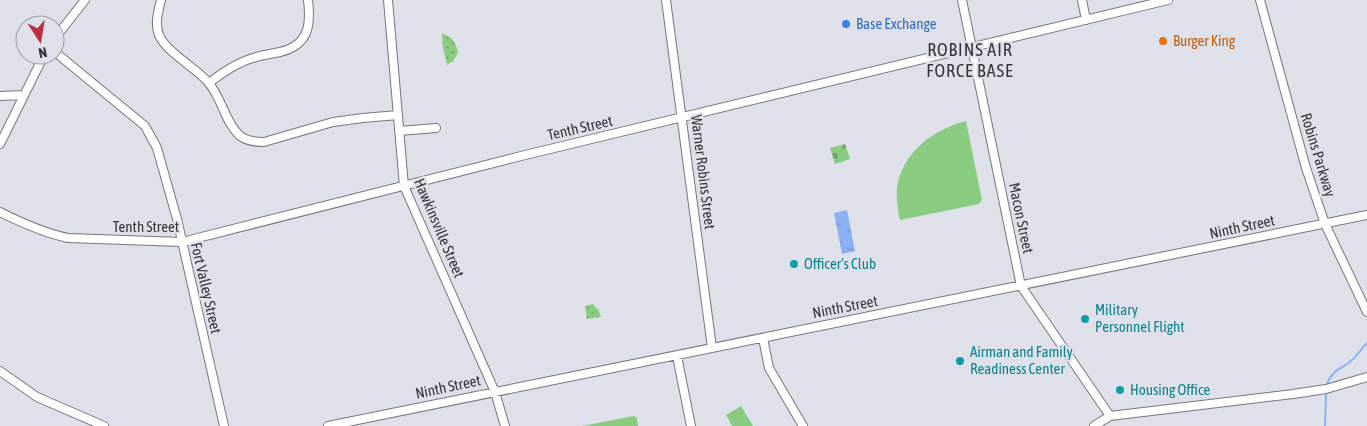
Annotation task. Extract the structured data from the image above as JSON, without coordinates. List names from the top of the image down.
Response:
{
  "streets": {
    "street": [
      "Tenth Street",
      "Robins Parkway",
      "Warner Robins Street",
      "Macon Street",
      "Ninth Street",
      "Hawkinsville Street",
      "Fort Valley Street"
    ]
  },
  "crossings": [
    ["Tenth Street", "Warner Robins Street"],
    ["Tenth Street", "Macon Street"],
    ["Tenth Street", "Hawkinsville Street"],
    ["Tenth Street", "Fort Valley Street"],
    ["Robins Parkway", "Ninth Street"],
    ["Warner Robins Street", "Ninth Street"],
    ["Macon Street", "Ninth Street"],
    ["Ninth Street", "Hawkinsville Street"]
  ],
  "districts": ["ROBINS AIR FORCE BASE"],
  "places": [
    "Base Exchange",
    "Burger King",
    "Officer's Club",
    "Military Personnel Flight",
    "Airman and Family Readiness Center",
    "Housing Office"
  ],
  "north": "bottom"
}
